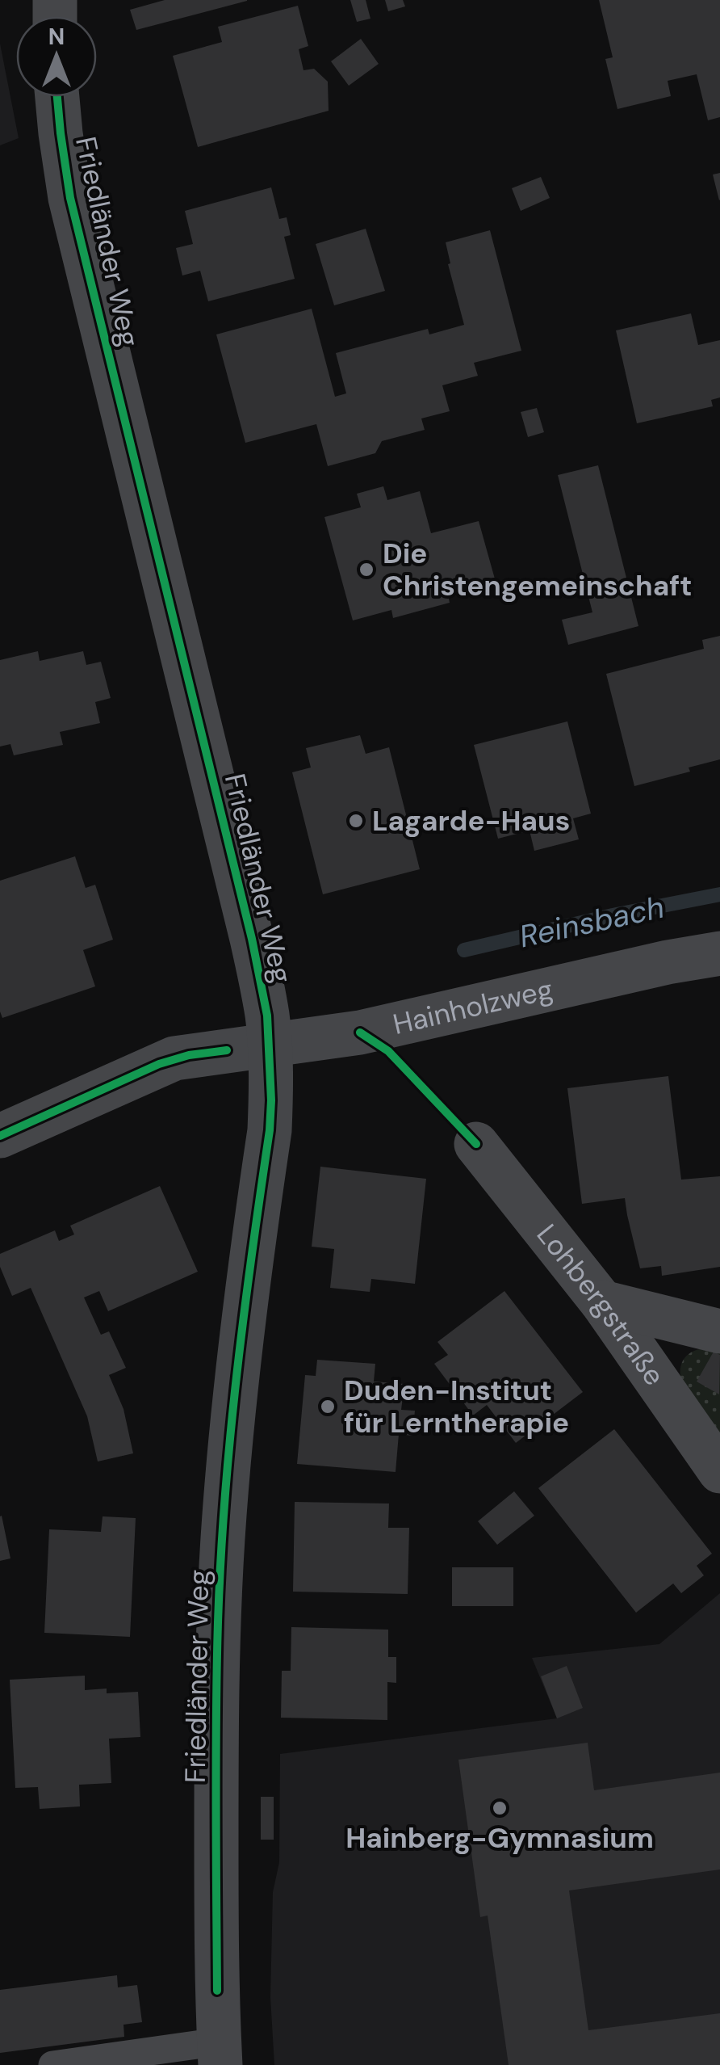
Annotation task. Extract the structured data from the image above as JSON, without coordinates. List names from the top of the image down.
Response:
{
  "streets": {
    "street": ["Friedländer Weg", "Hainholzweg", "Lohbergstraße"]
  },
  "crossings": [
    ["Friedländer Weg", "Hainholzweg"]
  ],
  "water": ["Reinsbach"],
  "places": [
    "Die Christengemeinschaft",
    "Lagarde-Haus",
    "Duden-Institut für Lerntherapie",
    "Hainberg-Gymnasium"
  ],
  "north": "top"
}
